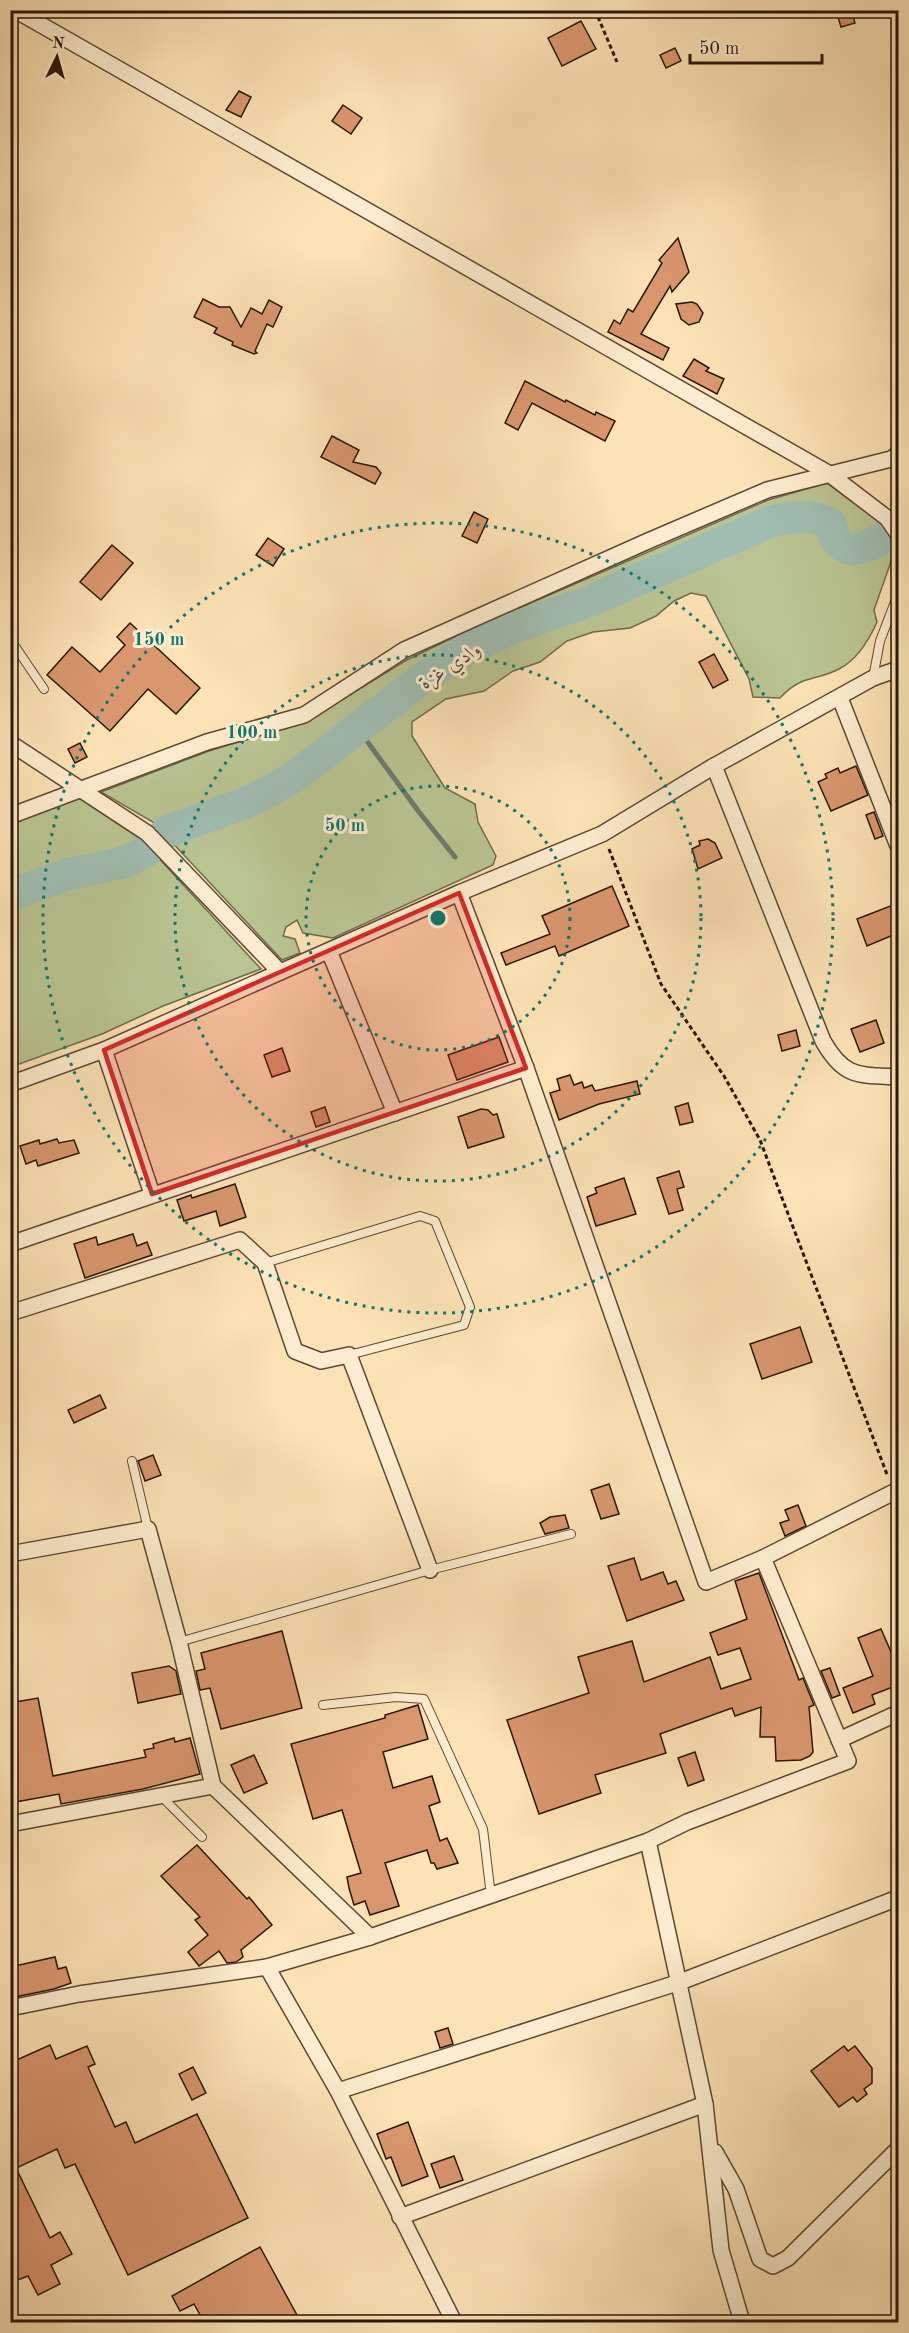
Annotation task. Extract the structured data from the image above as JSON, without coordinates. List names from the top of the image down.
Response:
{
  "water": ["وادي غزة"],
  "scale_bar": "50 m",
  "north": "top",
  "rings": ["150 m", "100 m", "50 m"]
}
